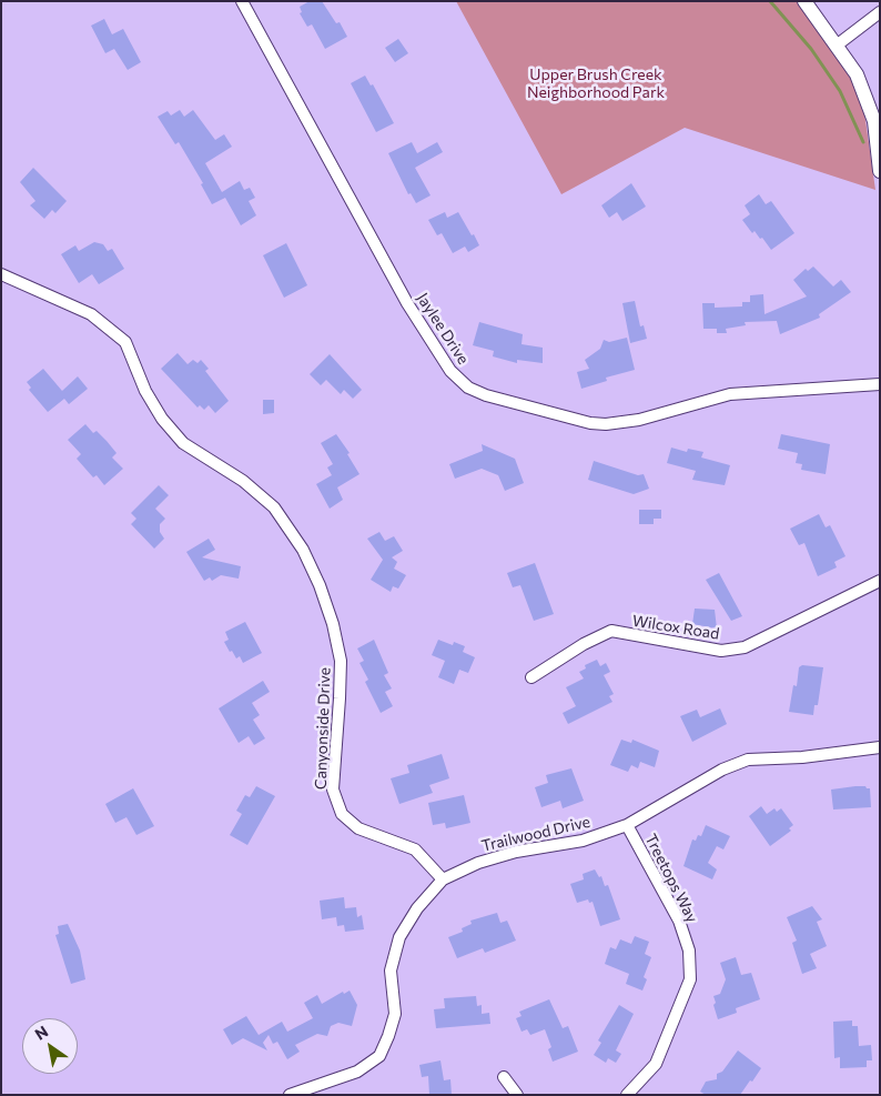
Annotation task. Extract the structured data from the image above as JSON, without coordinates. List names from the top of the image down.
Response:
{
  "streets": {
    "street": [
      "Jaylee Drive",
      "Wilcox Road",
      "Canyonside Drive",
      "Trailwood Drive",
      "Treetops Way"
    ]
  },
  "crossings": [
    ["Canyonside Drive", "Trailwood Drive"],
    ["Trailwood Drive", "Treetops Way"]
  ],
  "parks": ["Upper Brush Creek Neighborhood Park"],
  "north": "top left"
}
